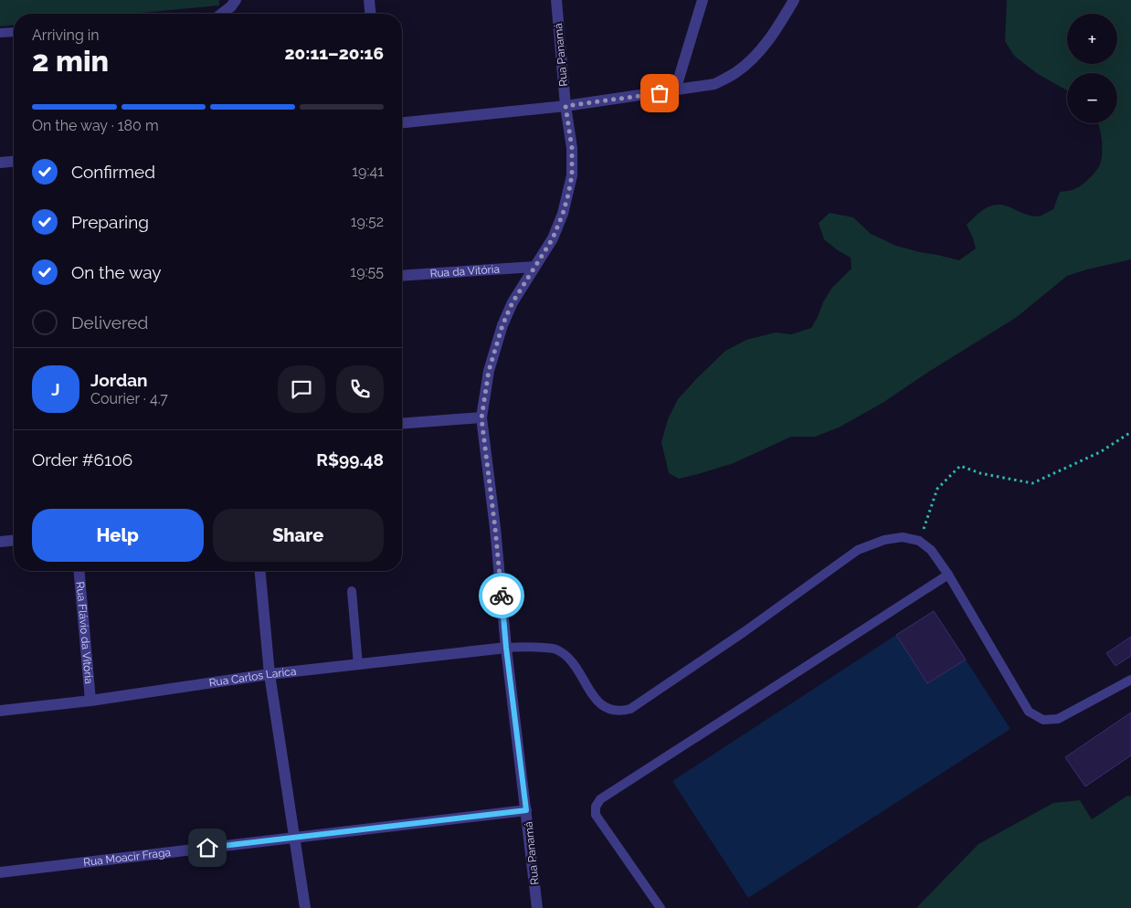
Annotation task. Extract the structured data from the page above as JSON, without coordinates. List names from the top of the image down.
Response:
{
  "streets": {
    "street": [
      "Rua Panamá",
      "Rua da Vitória",
      "Rua Flávio da Vitória",
      "Rua Carlos Larica",
      "Rua Moacir Fraga"
    ]
  },
  "crossings": [
    ["Rua Panamá", "Rua da Vitória"],
    ["Rua Panamá", "Rua Carlos Larica"],
    ["Rua Panamá", "Rua Moacir Fraga"],
    ["Rua Flávio da Vitória", "Rua Carlos Larica"]
  ],
  "page": {
    "map_buttons": ["+", "−"],
    "heading": ["2 min", "Arriving in", "20:11–20:16"],
    "panel": [
      "Jordan",
      "Courier · 4.7",
      "Order #6106",
      "R$99.48"
    ],
    "bar": "On the way · 180 m",
    "list": [
      ["Confirmed", "19:41"],
      ["Preparing", "19:52"],
      ["On the way", "19:55"],
      "Delivered"
    ],
    "round": "J",
    "buttons": ["Help", "Share"]
  }
}
